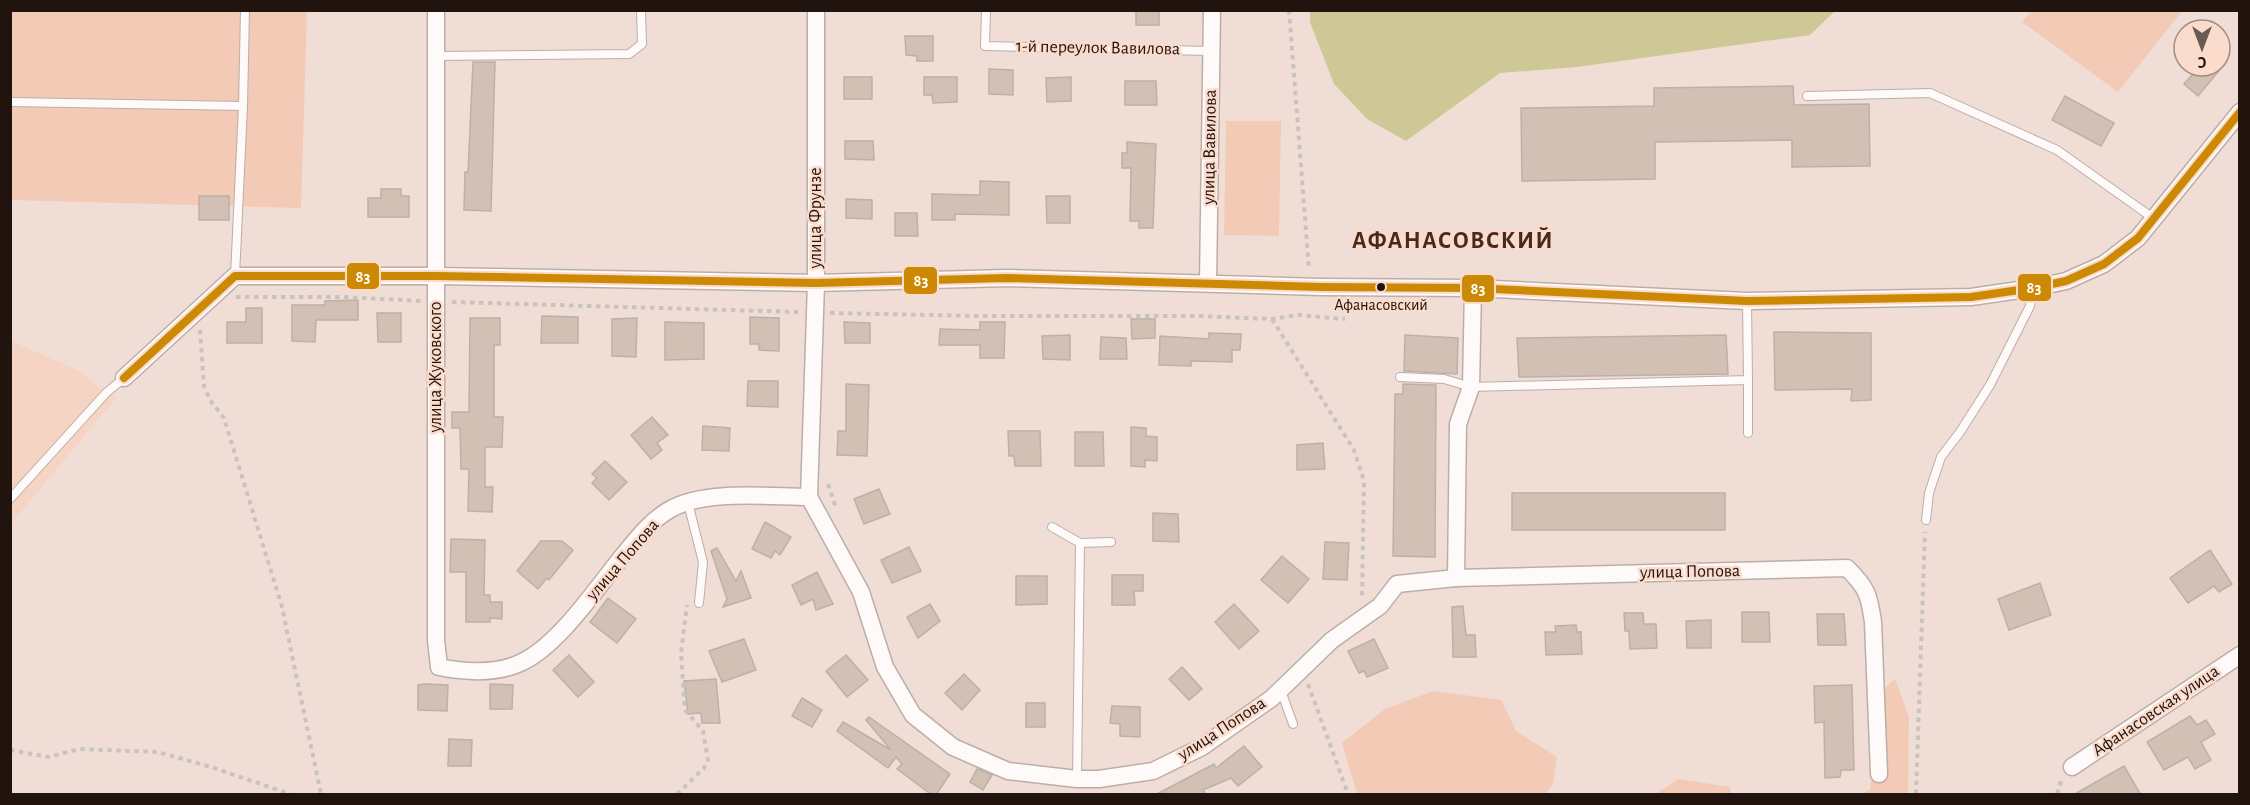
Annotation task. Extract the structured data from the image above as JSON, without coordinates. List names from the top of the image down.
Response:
{
  "streets": {
    "street": [
      "улица Вавилова",
      "улица Фрунзе",
      "улица Жуковского",
      "улица Попова",
      "Афанасовская улица"
    ],
    "lane": ["1-й переулок Вавилова"]
  },
  "crossings": [
    ["1-й переулок Вавилова", "улица Вавилова"],
    ["улица Фрунзе", "улица Попова"],
    ["улица Жуковского", "улица Попова"]
  ],
  "districts": ["АФАНАСОВСКИЙ"],
  "places": ["Афанасовский"],
  "lines": ["transit line 83"],
  "north": "bottom"
}
